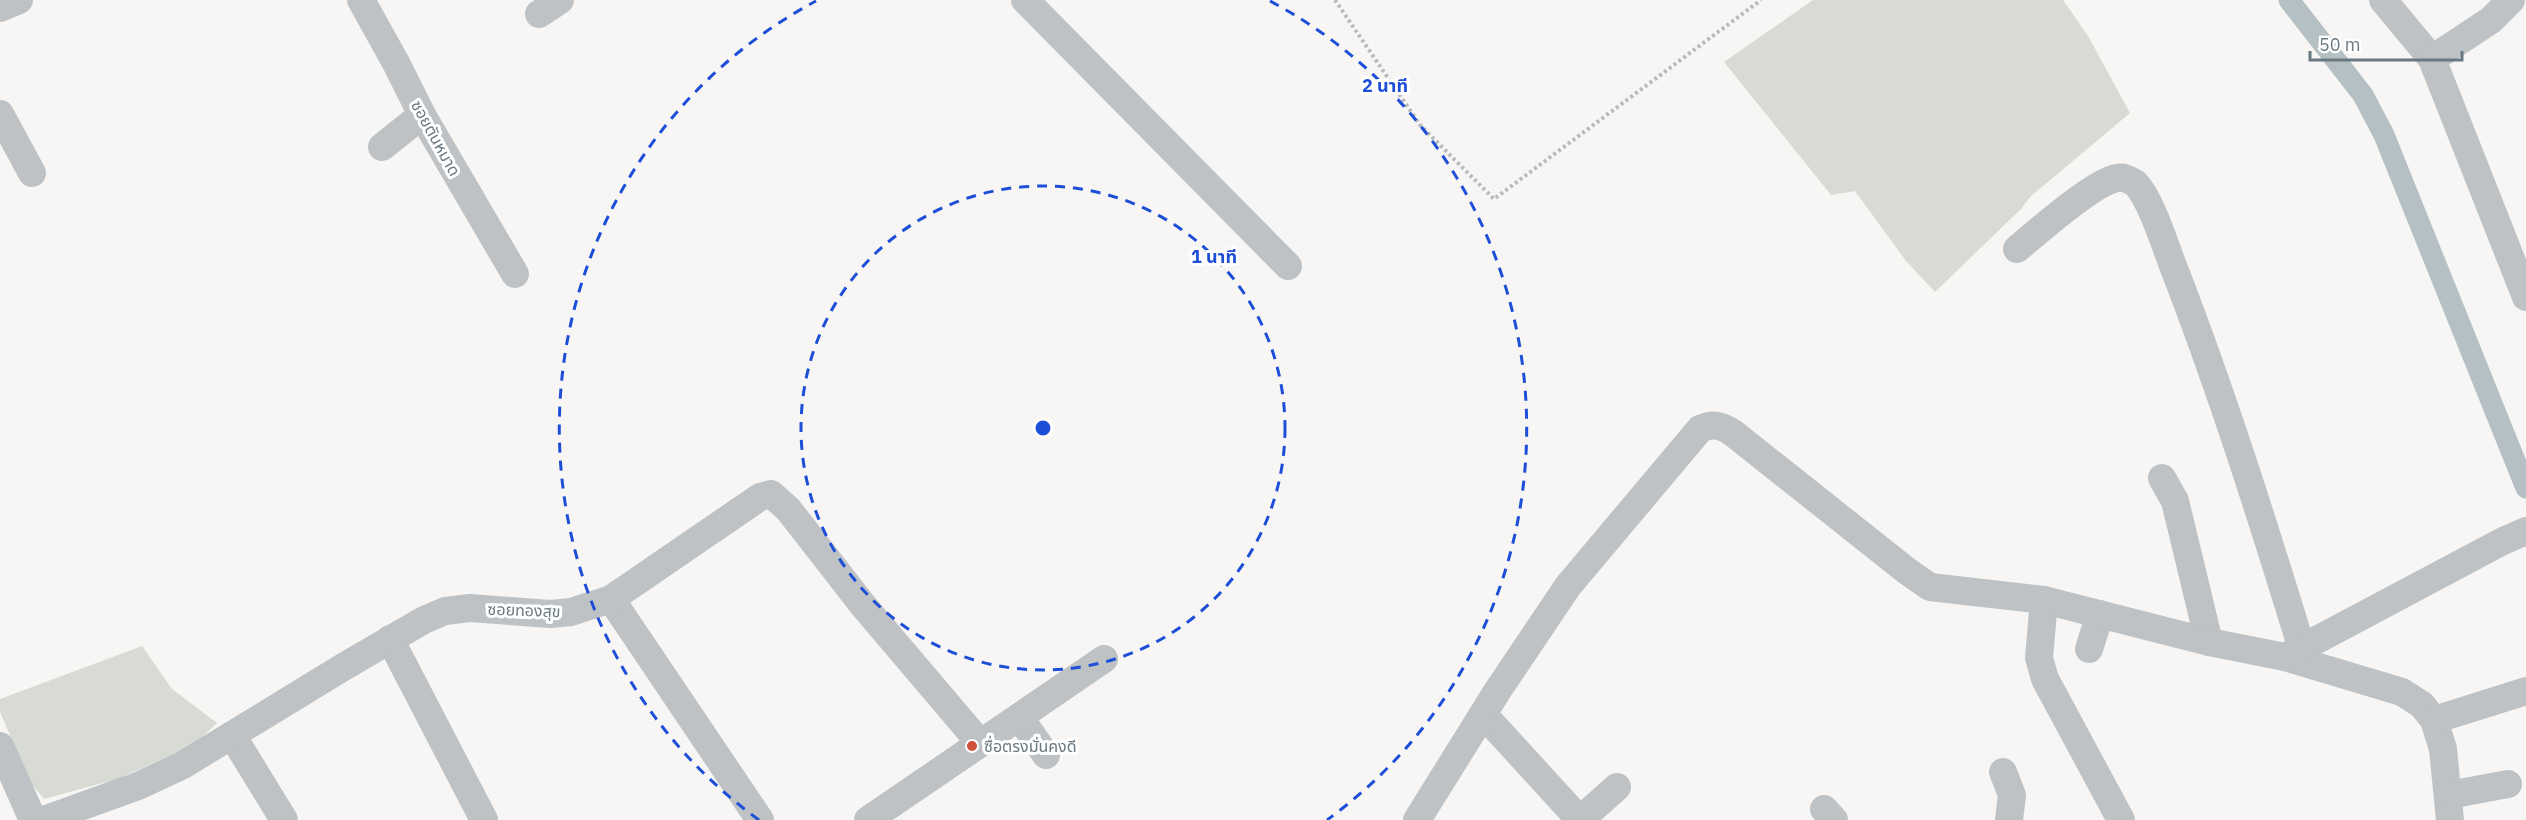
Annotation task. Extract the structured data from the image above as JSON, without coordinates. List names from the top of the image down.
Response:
{
  "streets": {
    "street": ["ซอยตันหมาด", "ซอยทองสุข"]
  },
  "places": ["ซื่อตรงมั่นคงดี"],
  "scale_bar": "50 m",
  "rings": ["2 นาที", "1 นาที"]
}
